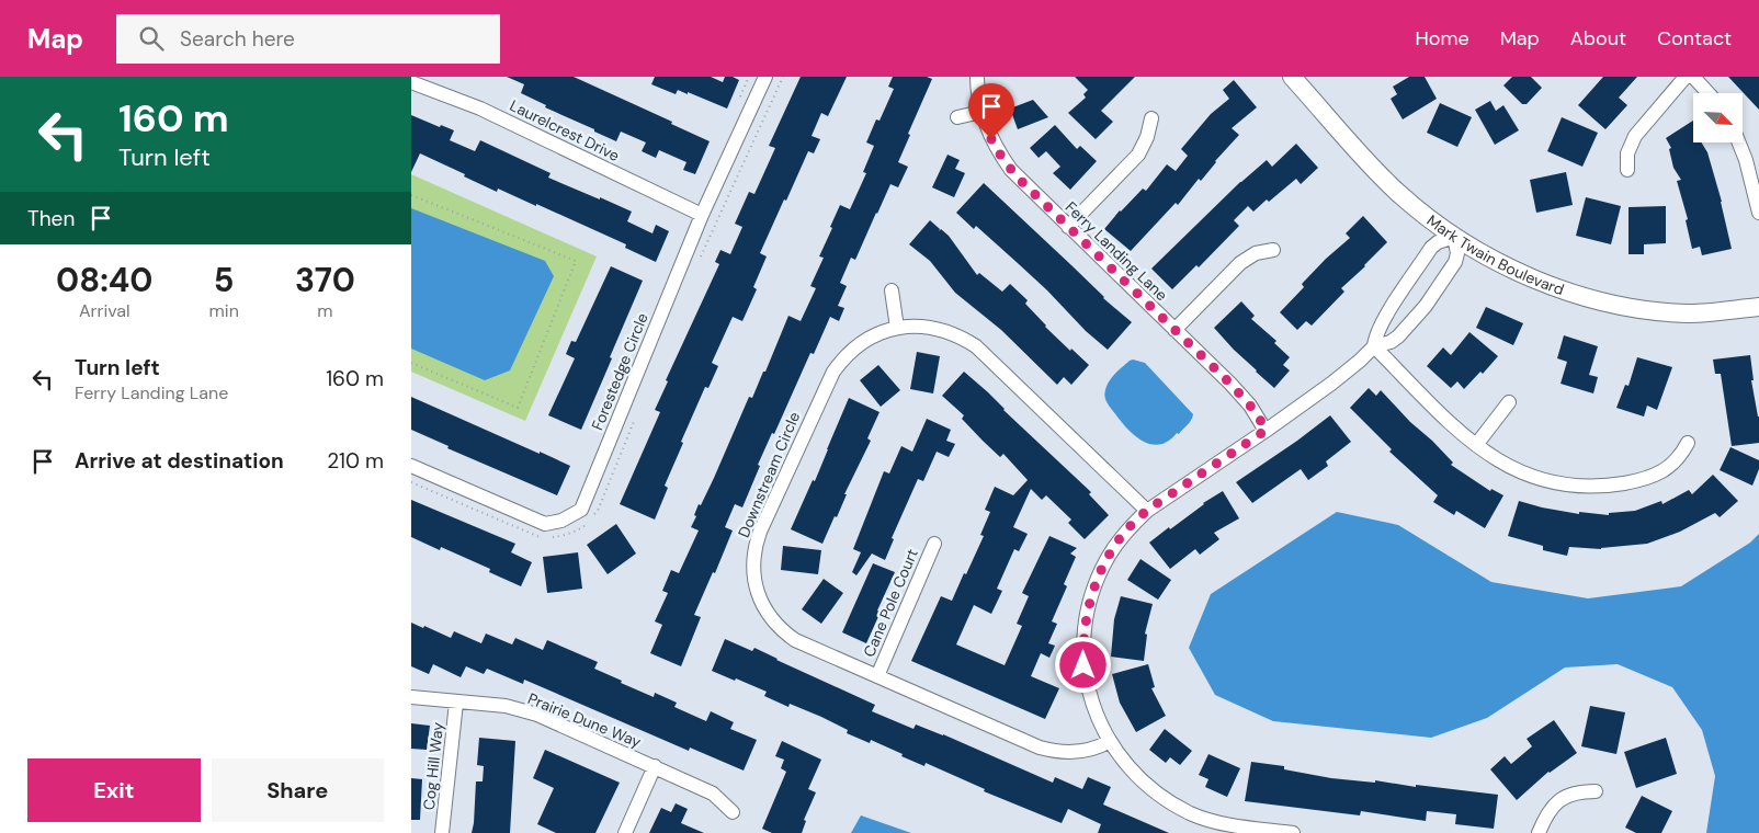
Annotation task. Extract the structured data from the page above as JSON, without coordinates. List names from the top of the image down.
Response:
{
  "streets": {
    "street": [
      "Laurelcrest Drive",
      "Ferry Landing Lane",
      "Mark Twain Boulevard",
      "Forestedge Circle",
      "Downstream Circle",
      "Cane Pole Court",
      "Prairie Dune Way",
      "Cog Hill Way"
    ]
  },
  "crossings": [
    ["Laurelcrest Drive", "Forestedge Circle"],
    ["Downstream Circle", "Cane Pole Court"],
    ["Prairie Dune Way", "Cog Hill Way"]
  ],
  "north": "bottom right",
  "page": {
    "header": "Map",
    "search": "Search here",
    "nav": [
      "Home",
      "Map",
      "About",
      "Contact"
    ],
    "turn": ["160 m", "Turn left"],
    "then": "Then",
    "eta": [
      "08:40",
      "Arrival",
      "5",
      "min",
      "370",
      "m"
    ],
    "list": [
      {
        "name": "Turn left",
        "note": "Ferry Landing Lane",
        "value": "160 m"
      },
      {
        "name": "Arrive at destination",
        "value": "210 m"
      }
    ],
    "buttons": ["Exit", "Share"]
  }
}
